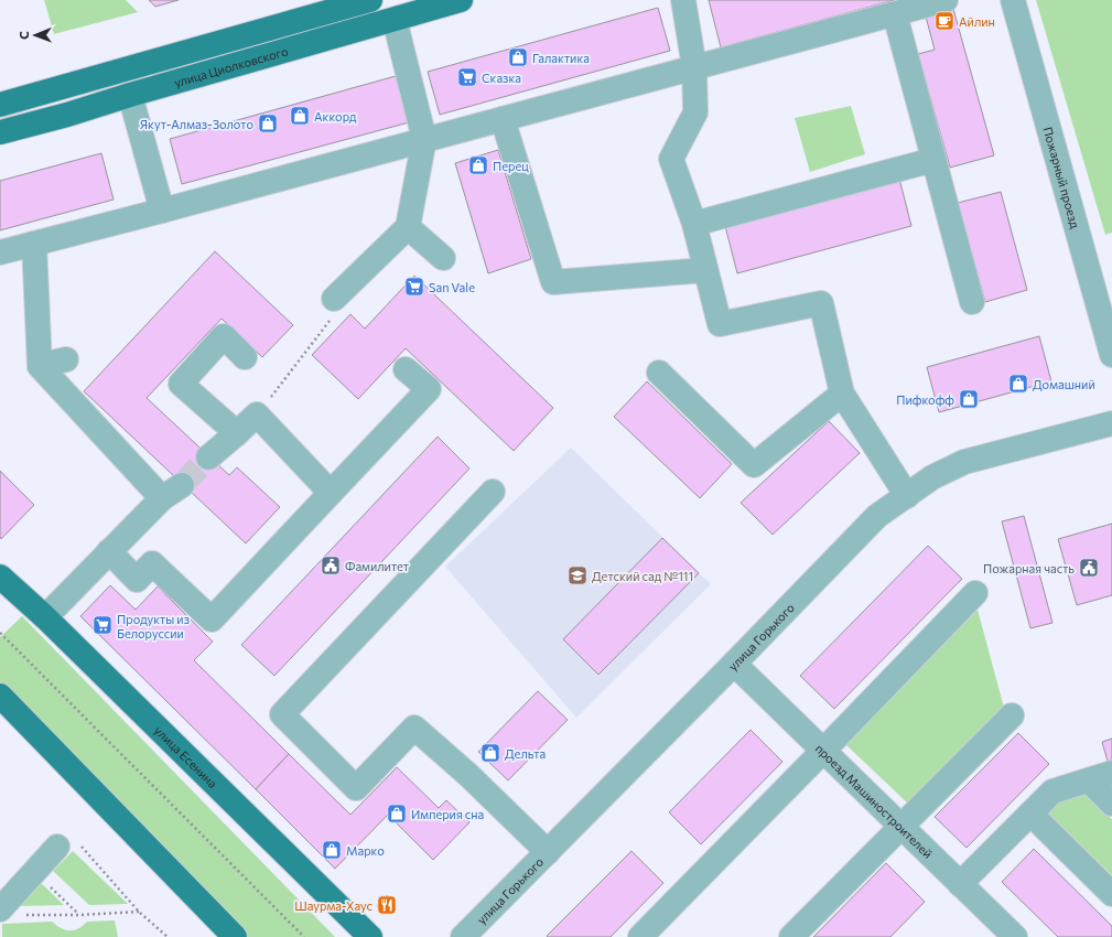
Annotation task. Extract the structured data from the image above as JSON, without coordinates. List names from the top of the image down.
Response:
{
  "streets": {
    "main road": ["улица Циолковского", "улица Есенина"],
    "street": ["Пожарный проезд", "улица Горького", "проезд Машиностроителей"]
  },
  "crossings": [
    ["улица Горького", "проезд Машиностроителей"]
  ],
  "places": {
    "cafe": ["Айлин"],
    "shop": [
      "Галактика",
      "Аккорд",
      "Якут-Алмаз-Золото",
      "Перец",
      "Домашний",
      "Пифкофф",
      "Дельта",
      "Империя сна",
      "Марко"
    ],
    "supermarket": ["Сказка", "San Vale", "Продукты из Белоруссии"],
    "public building": ["Фамилитет", "Пожарная часть"],
    "school or university": ["Детский сад №111"],
    "restaurant": ["Шаурма-Хаус"]
  },
  "north": "left"
}
